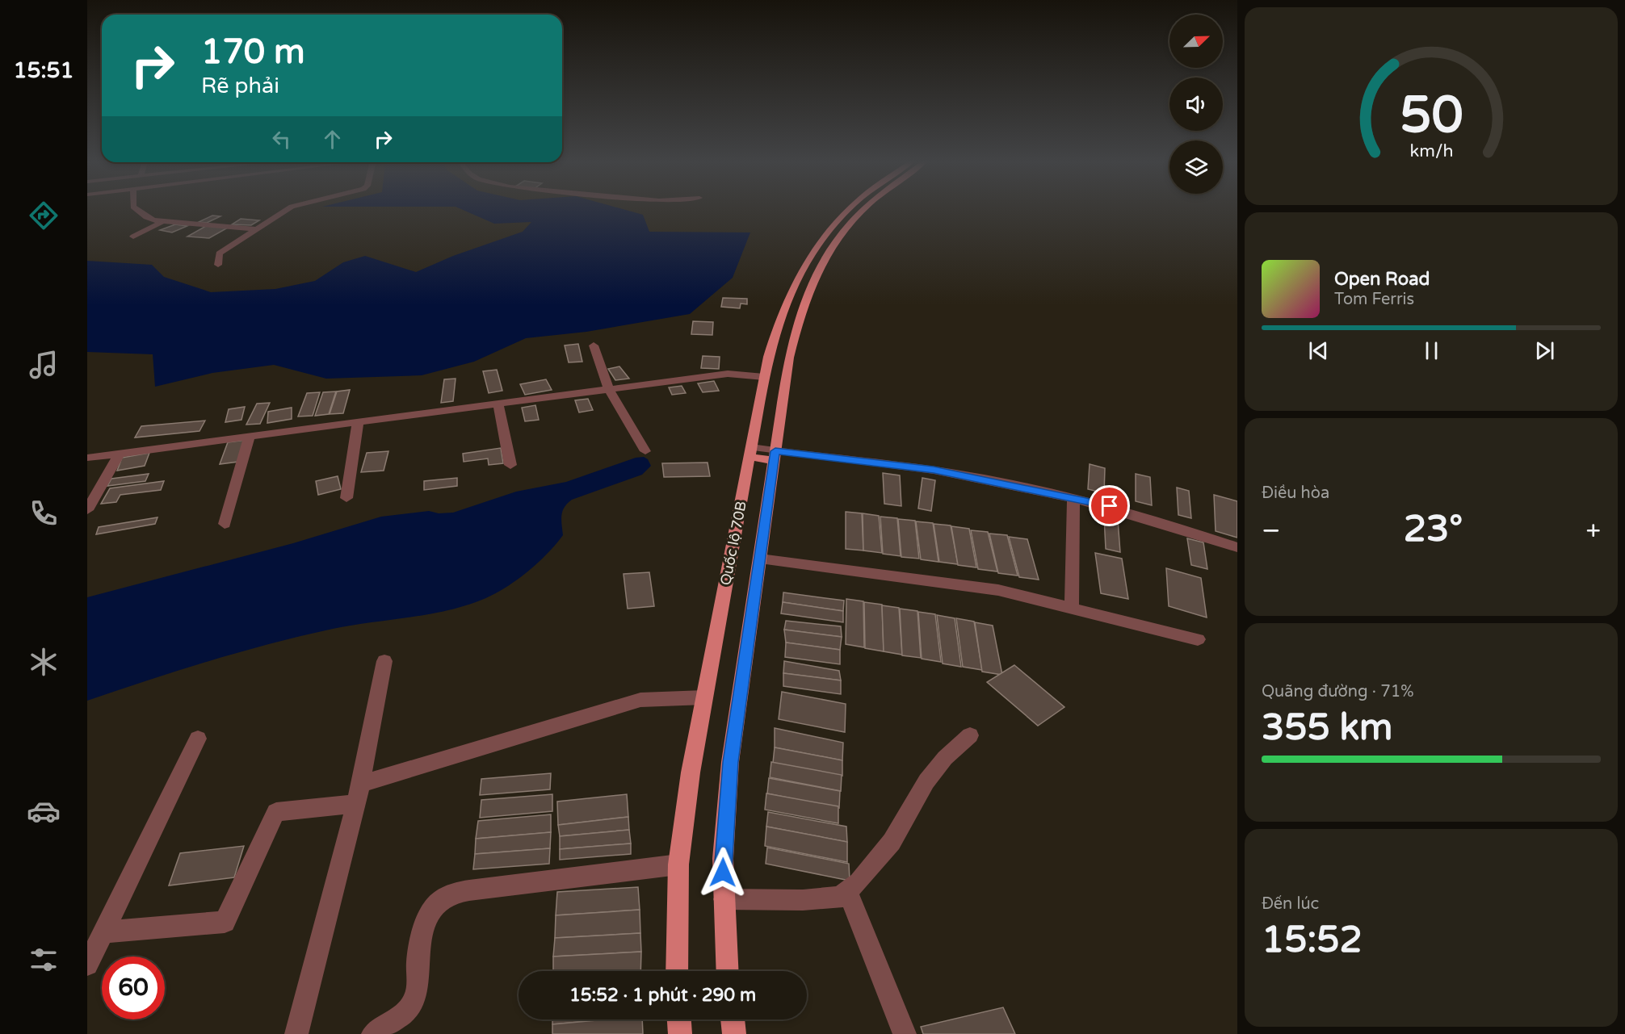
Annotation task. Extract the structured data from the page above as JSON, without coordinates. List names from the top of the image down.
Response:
{
  "streets": {
    "main road": ["Quốc lộ 70B"]
  },
  "north": "top right",
  "page": {
    "tabs": "15:51",
    "turn": ["170 m", "Rẽ phải"],
    "song": ["Open Road", "Tom Ferris"],
    "tile": [
      "Điều hòa",
      ["Quãng đường · 71%", "355 km"],
      ["Đến lúc", "15:52"]
    ],
    "heat": ["−", "23°", "+"],
    "limit": "60",
    "trip": "15:52 · 1 phút · 290 m",
    "gauge": ["50", "km/h"]
  }
}
